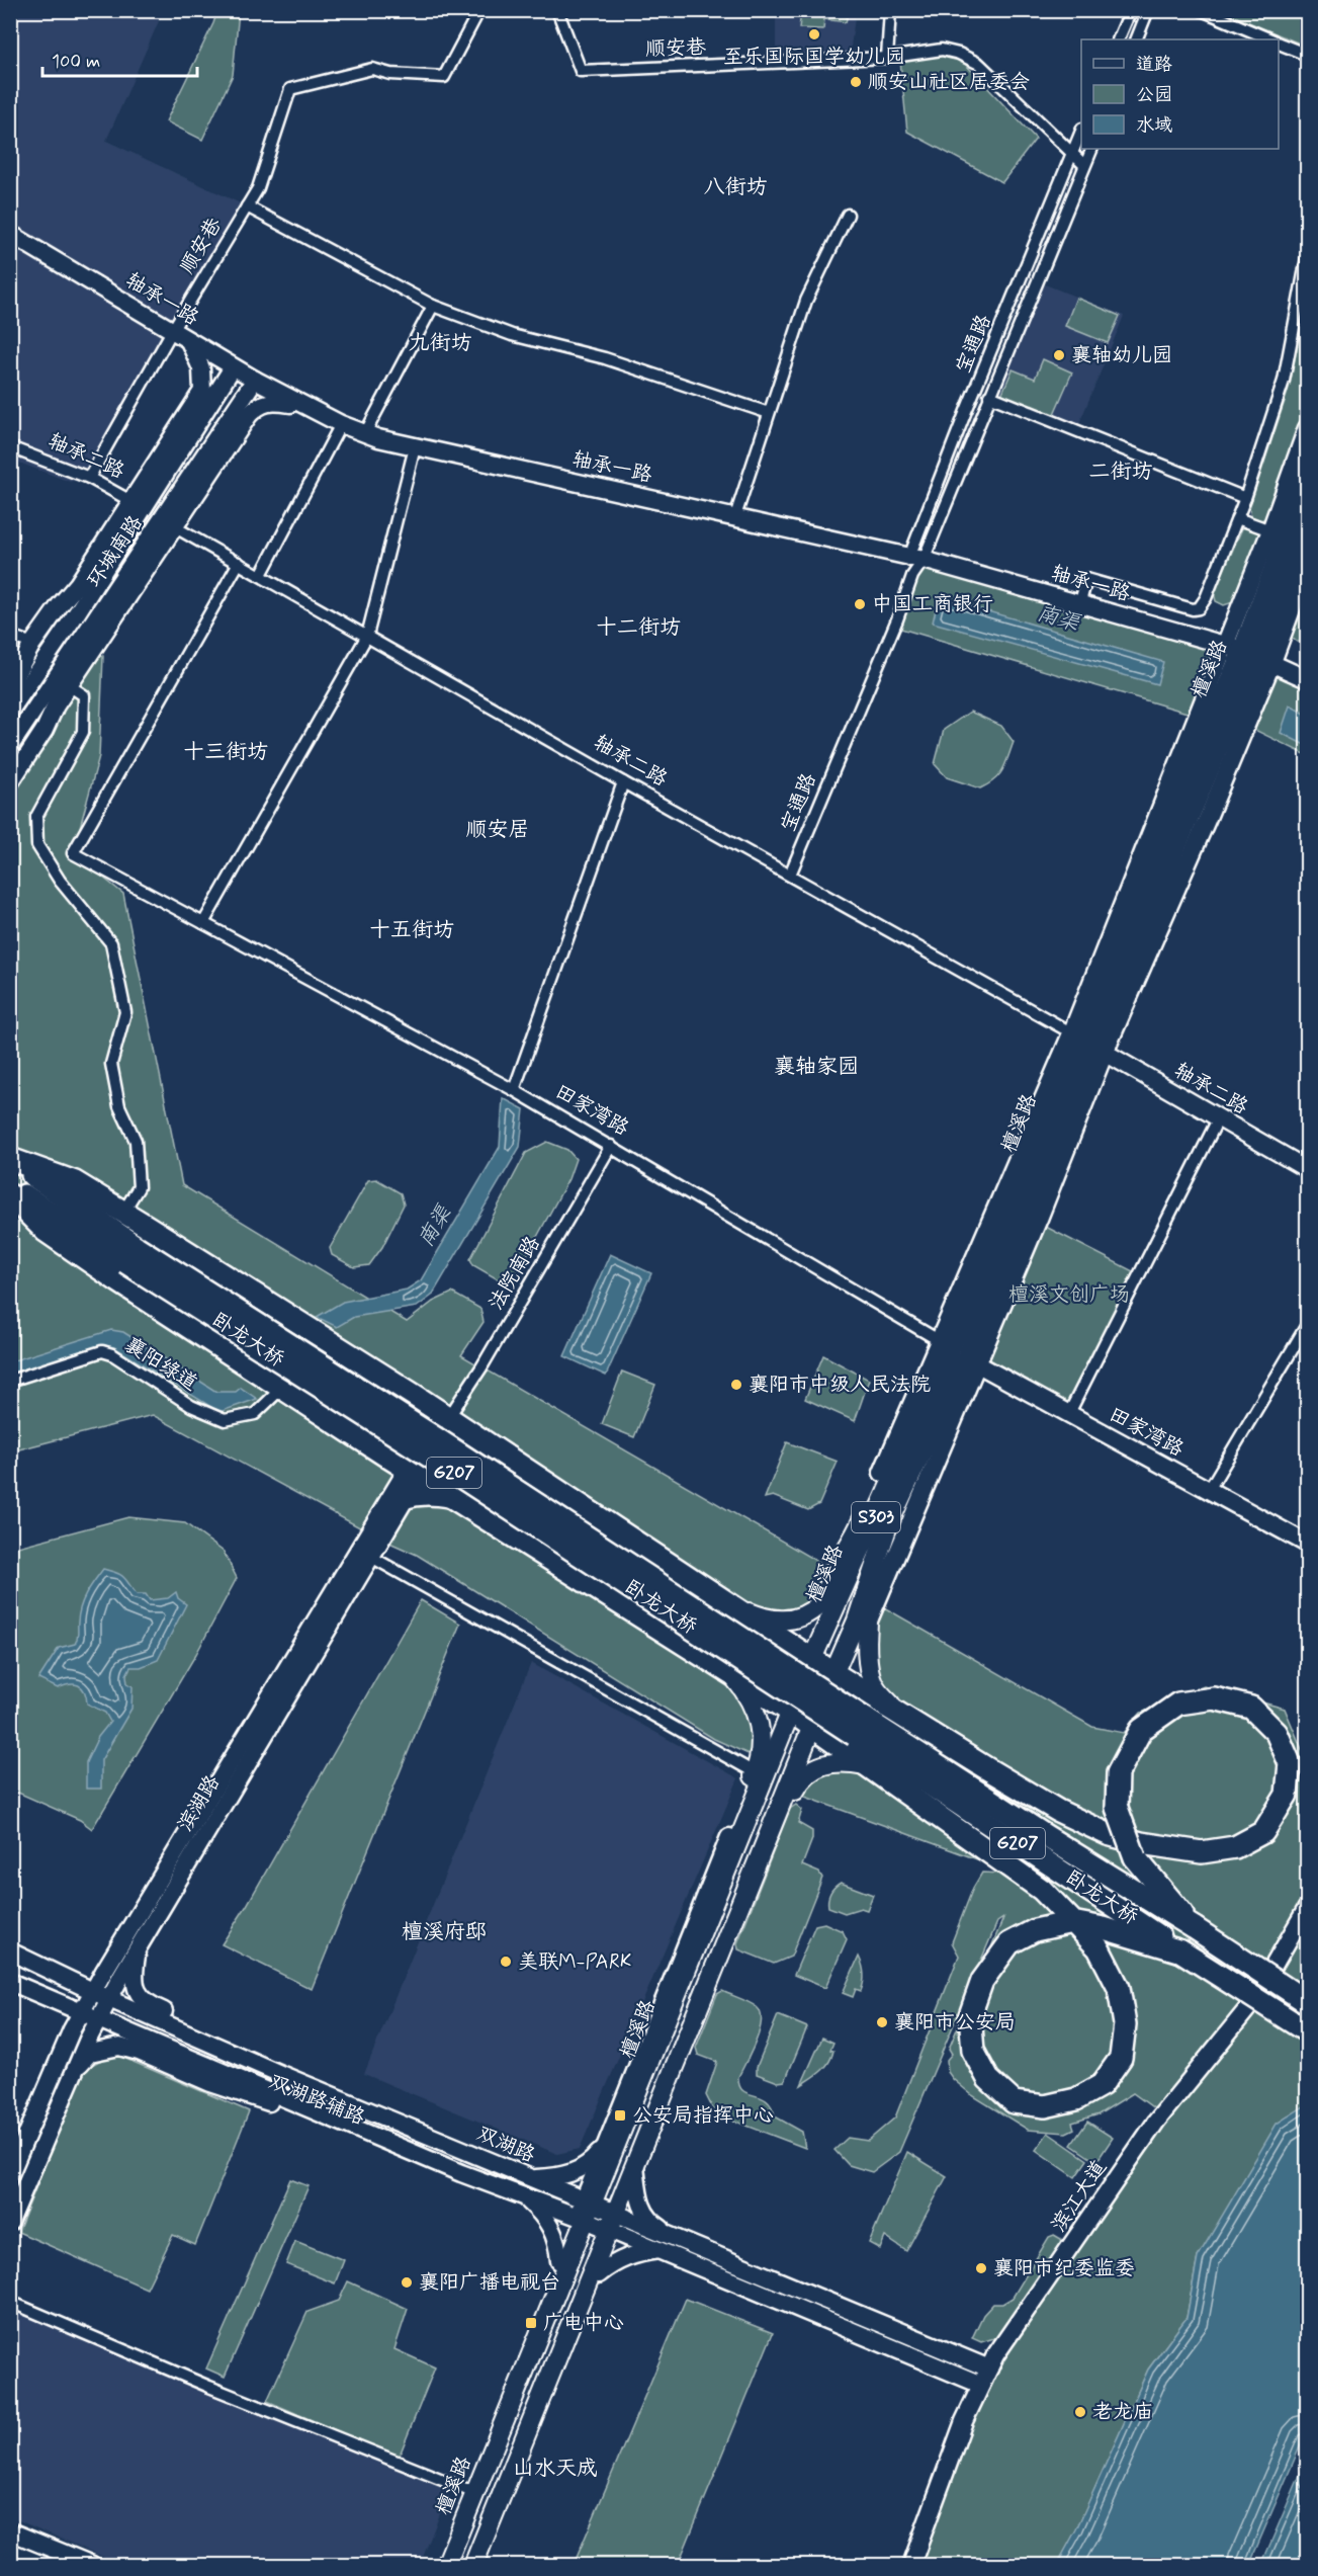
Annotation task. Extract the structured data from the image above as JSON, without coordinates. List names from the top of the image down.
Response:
{
  "streets": {
    "highway": ["卧龙大桥", "G207"],
    "main road": ["檀溪路", "S303"],
    "street": [
      "顺安巷",
      "轴承一路",
      "宝通路",
      "轴承二路",
      "环城南路",
      "田家湾路",
      "法院南路",
      "襄阳绿道",
      "滨湖路",
      "双湖路辅路",
      "双湖路",
      "滨江大道"
    ]
  },
  "crossings": [
    ["顺安巷", "轴承一路"],
    ["顺安巷", "宝通路"],
    ["顺安巷", "轴承二路"],
    ["轴承一路", "宝通路"],
    ["轴承一路", "环城南路"],
    ["轴承一路", "檀溪路"],
    ["宝通路", "轴承二路"],
    ["轴承二路", "环城南路"],
    ["轴承二路", "檀溪路"],
    ["轴承二路", "田家湾路"],
    ["檀溪路", "田家湾路"],
    ["檀溪路", "双湖路"],
    ["田家湾路", "法院南路"],
    ["法院南路", "滨湖路"],
    ["滨湖路", "双湖路辅路"],
    ["滨湖路", "双湖路"],
    ["双湖路", "滨江大道"]
  ],
  "districts": [
    "八街坊",
    "九街坊",
    "二街坊",
    "十二街坊",
    "十三街坊",
    "顺安居",
    "十五街坊",
    "襄轴家园",
    "檀溪府邸",
    "山水天成"
  ],
  "water": ["南渠"],
  "parks": ["檀溪文创广场"],
  "places": {
    "other": [
      "至乐国际国学幼儿园",
      "顺安山社区居委会",
      "襄轴幼儿园",
      "中国工商银行",
      "襄阳市中级人民法院",
      "美联M-PARK",
      "襄阳市公安局",
      "襄阳市纪委监委",
      "襄阳广播电视台",
      "老龙庙"
    ],
    "transit": ["公安局指挥中心", "广电中心"]
  },
  "legend": ["道路", "公园", "水域"],
  "scale_bar": "100 m"
}
